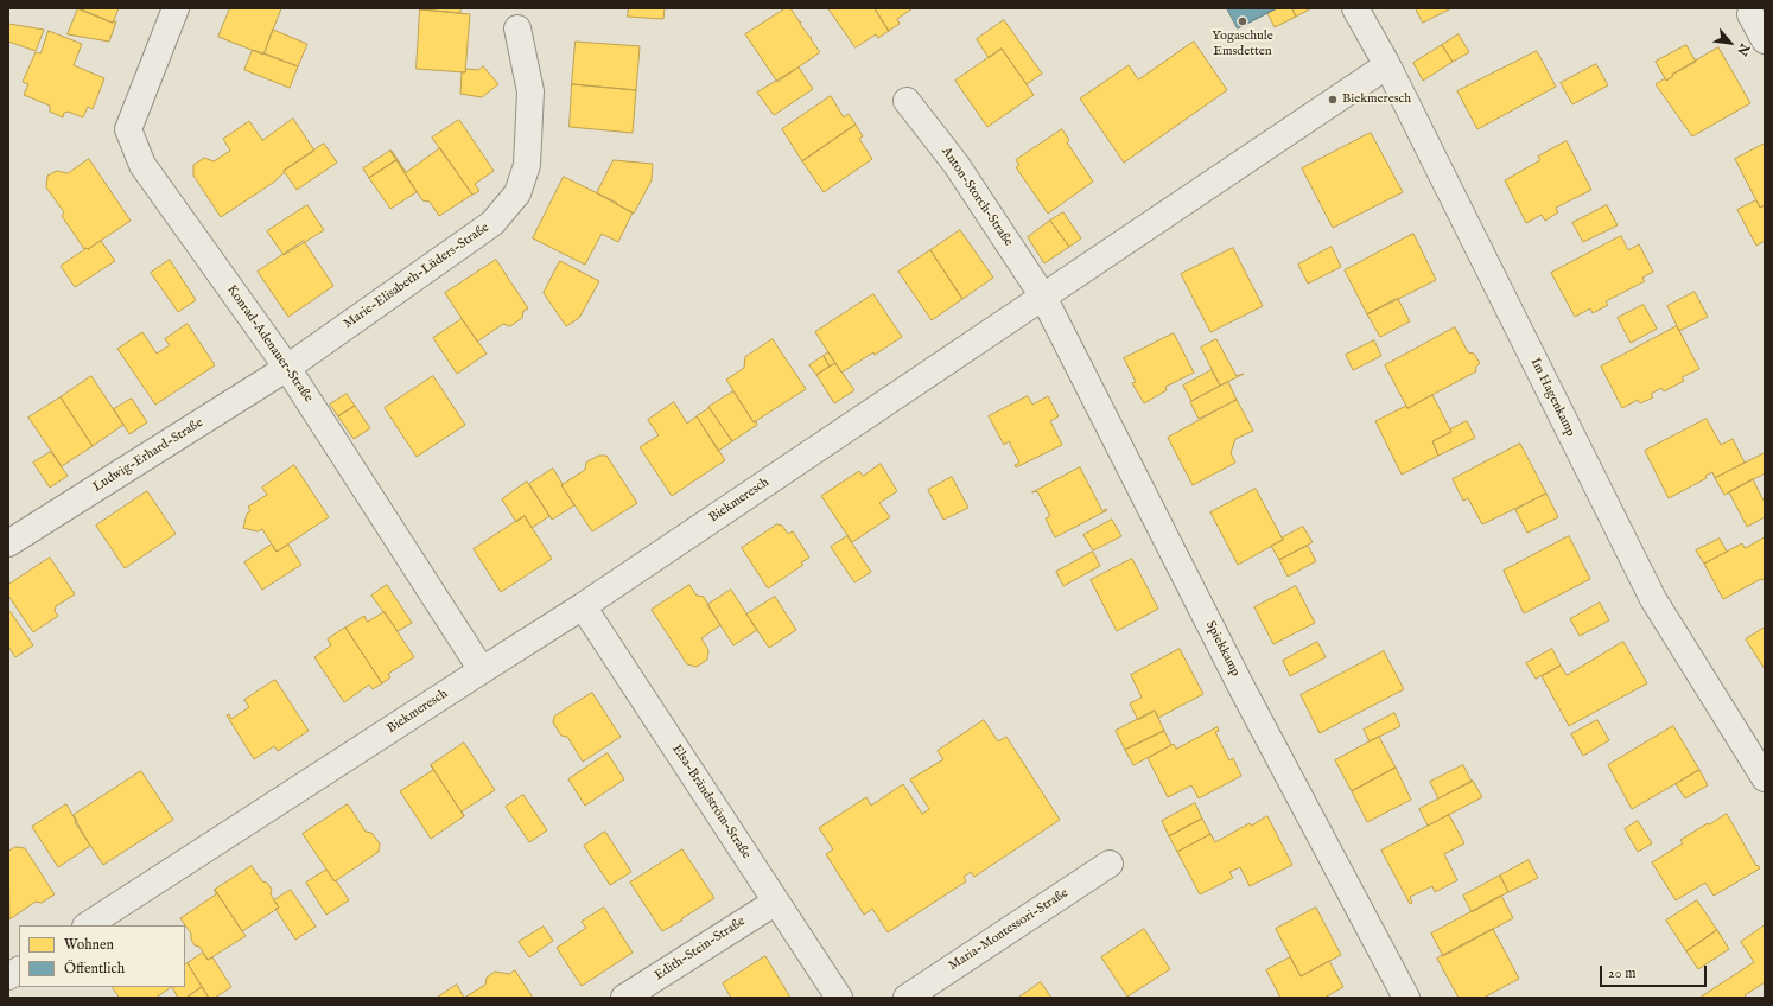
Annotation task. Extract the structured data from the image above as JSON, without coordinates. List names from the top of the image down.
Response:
{
  "streets": {
    "street": [
      "Anton-Storch-Straße",
      "Marie-Elisabeth-Lüders-Straße",
      "Konrad-Adenauer-Straße",
      "Im Hagenkamp",
      "Ludwig-Erhard-Straße",
      "Biekmeresch",
      "Spiekkamp",
      "Elsa-Brändström-Straße",
      "Maria-Montessori-Straße",
      "Edith-Stein-Straße"
    ]
  },
  "crossings": [
    ["Anton-Storch-Straße", "Biekmeresch"],
    ["Anton-Storch-Straße", "Spiekkamp"],
    ["Marie-Elisabeth-Lüders-Straße", "Konrad-Adenauer-Straße"],
    ["Marie-Elisabeth-Lüders-Straße", "Ludwig-Erhard-Straße"],
    ["Konrad-Adenauer-Straße", "Ludwig-Erhard-Straße"],
    ["Konrad-Adenauer-Straße", "Biekmeresch"],
    ["Im Hagenkamp", "Biekmeresch"],
    ["Biekmeresch", "Spiekkamp"],
    ["Biekmeresch", "Elsa-Brändström-Straße"],
    ["Elsa-Brändström-Straße", "Edith-Stein-Straße"]
  ],
  "places": ["Yogaschule Emsdetten", "Biekmeresch"],
  "legend": ["Wohnen", "Öffentlich"],
  "scale_bar": "20 m",
  "north": "bottom right"
}
